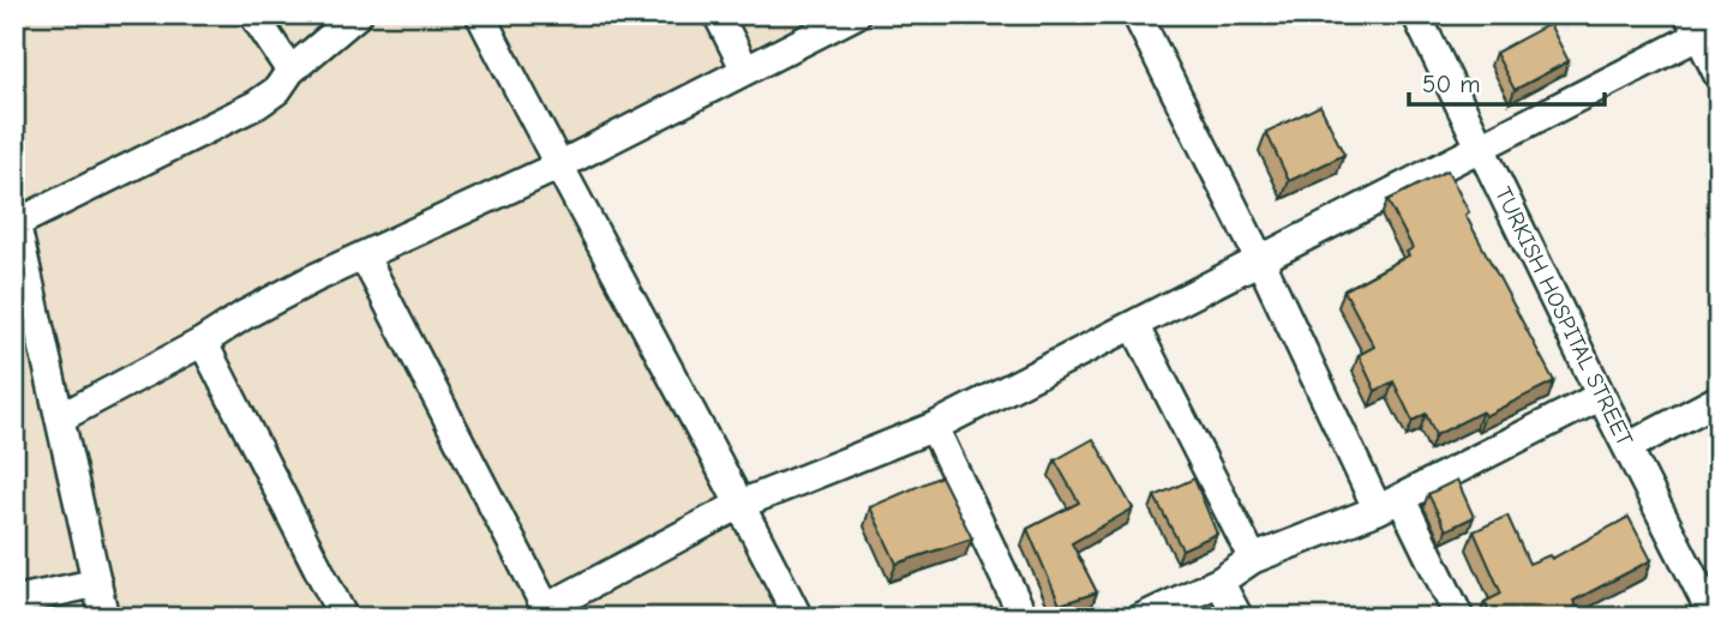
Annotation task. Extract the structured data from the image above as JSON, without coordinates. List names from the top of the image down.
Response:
{
  "streets": {
    "street": ["TURKISH HOSPITAL STREET"]
  },
  "scale_bar": "50 m"
}
